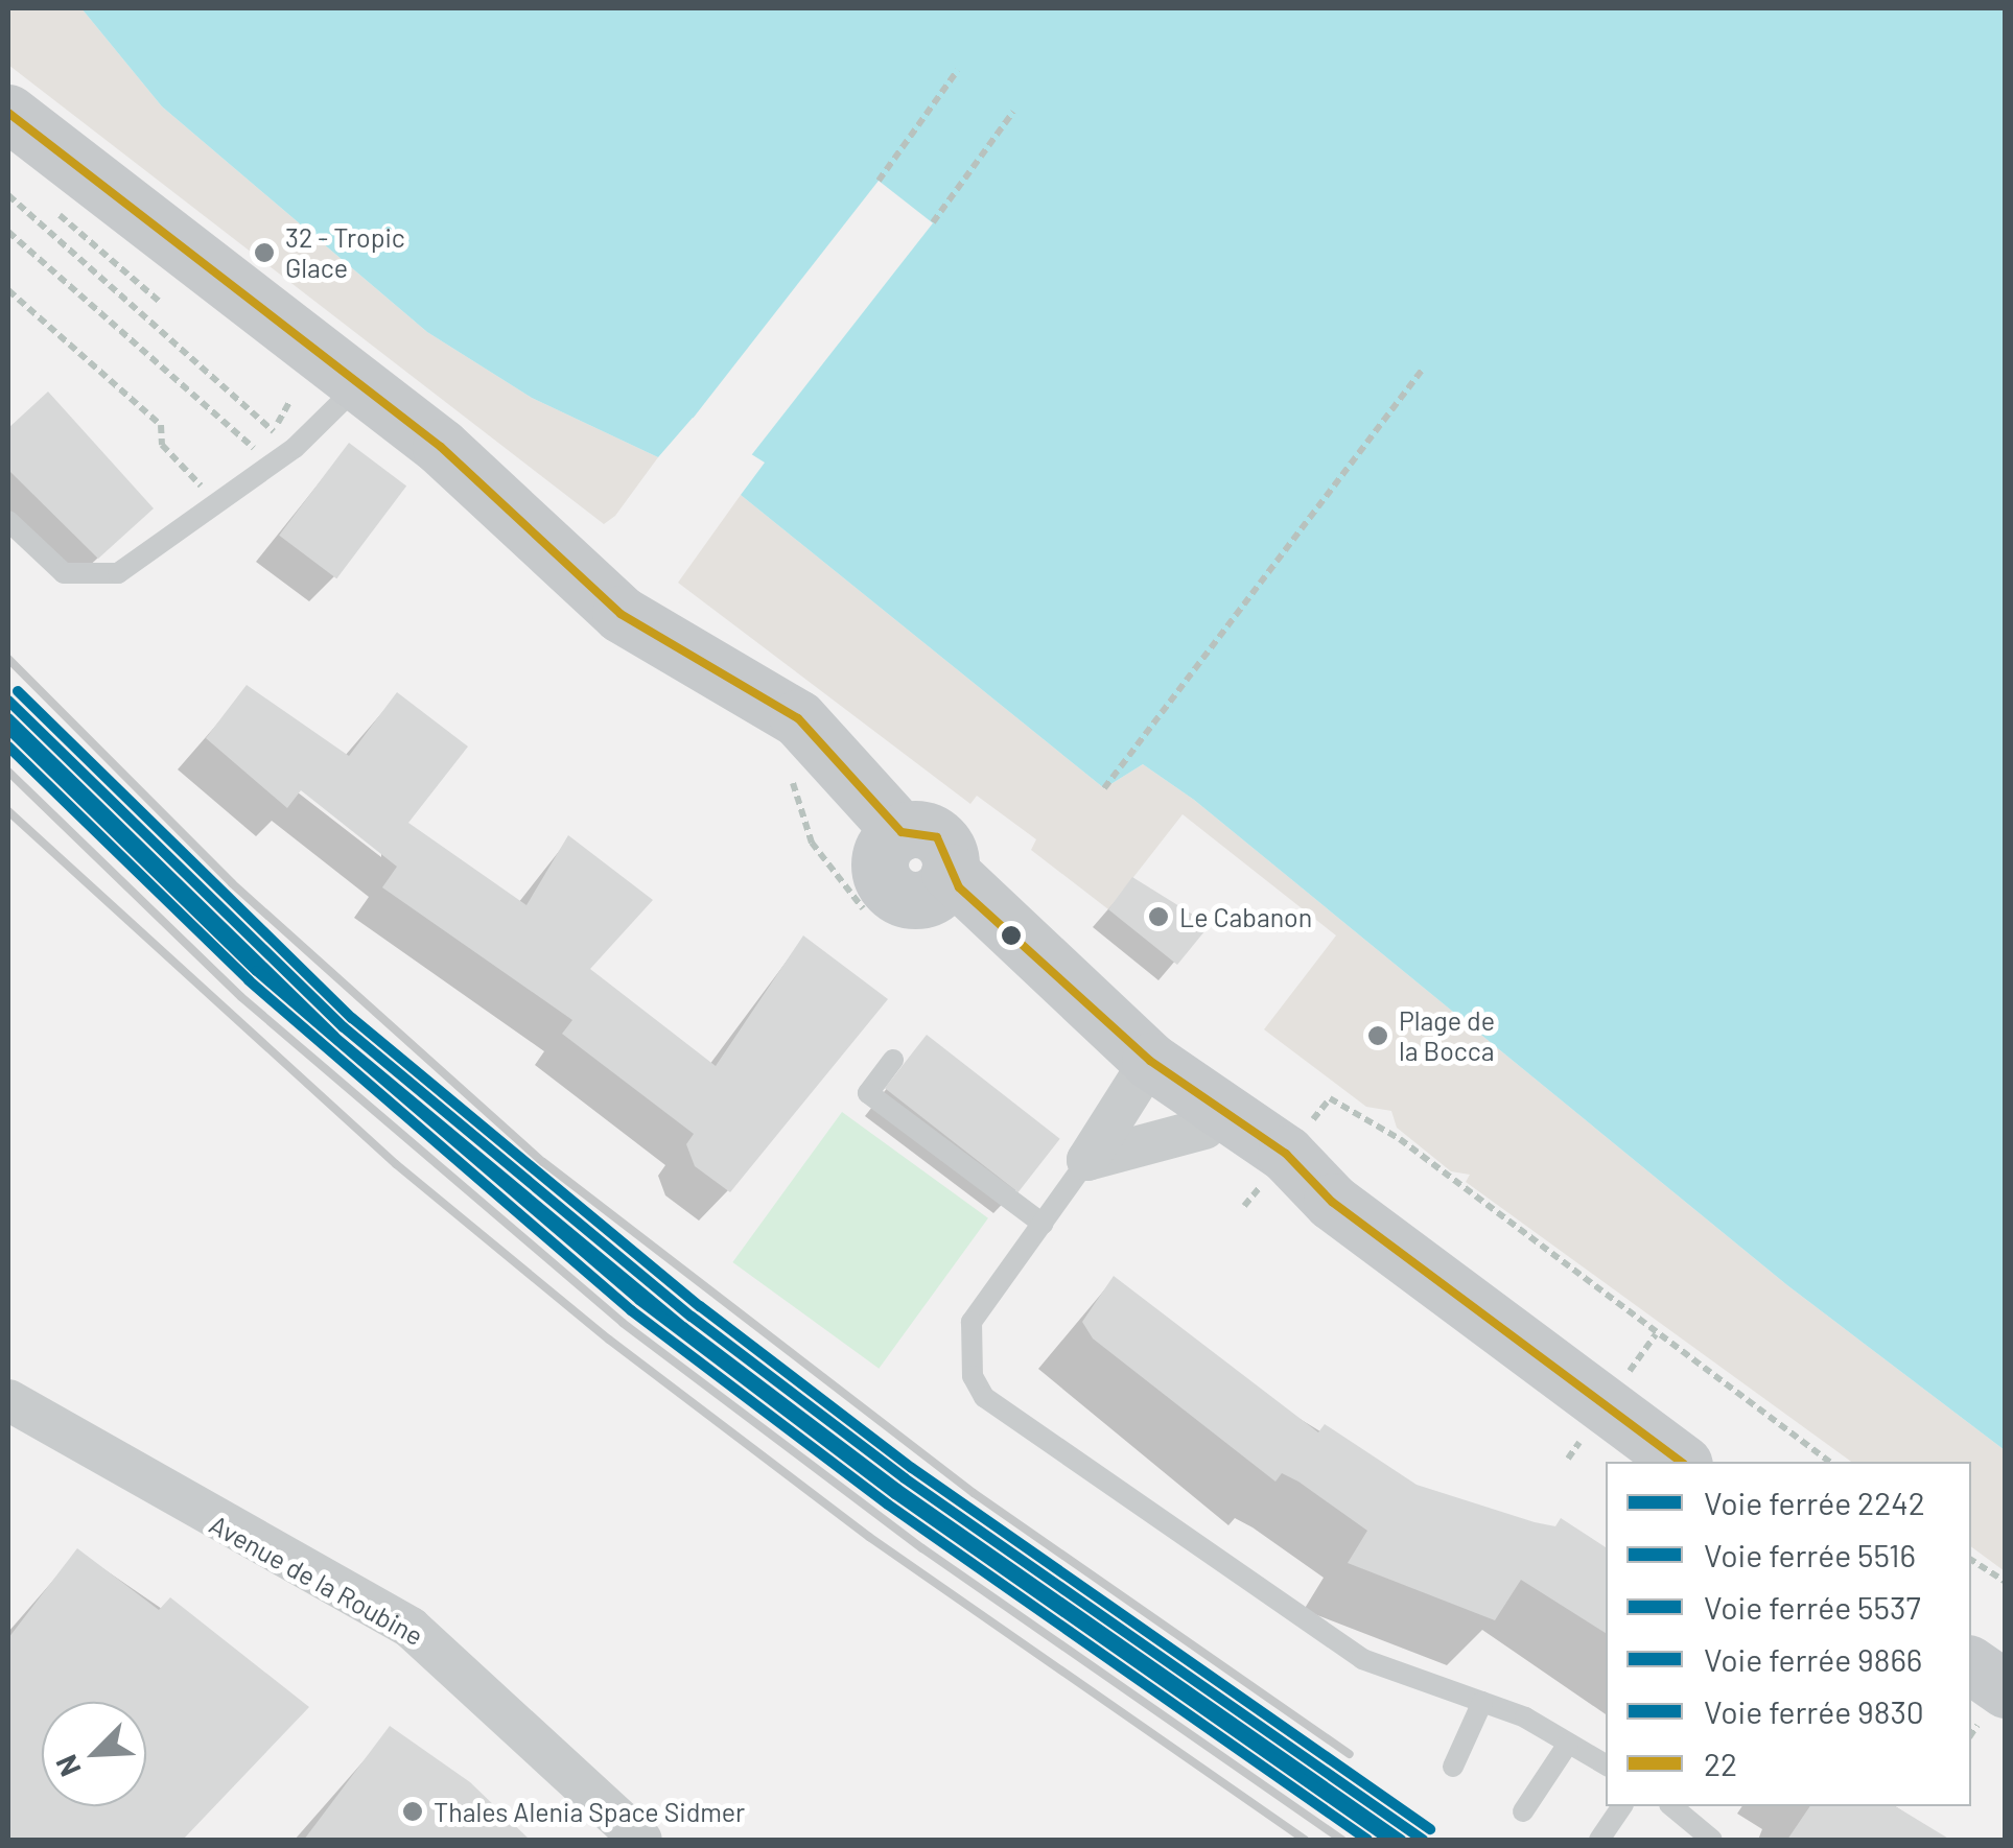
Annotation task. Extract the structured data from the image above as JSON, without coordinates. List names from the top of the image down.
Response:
{
  "streets": {
    "street": ["Avenue de la Roubine"]
  },
  "places": [
    "32 - Tropic Glace",
    "Le Cabanon",
    "Plage de la Bocca",
    "Thales Alenia Space Sidmer"
  ],
  "lines": [
    "transit line 22",
    "rail line 9866",
    "rail line 2242",
    "rail line 5516",
    "rail line 5537",
    "rail line 9830"
  ],
  "legend": [
    "Voie ferrée 2242",
    "Voie ferrée 5516",
    "Voie ferrée 5537",
    "Voie ferrée 9866",
    "Voie ferrée 9830",
    "22"
  ],
  "north": "bottom left"
}
